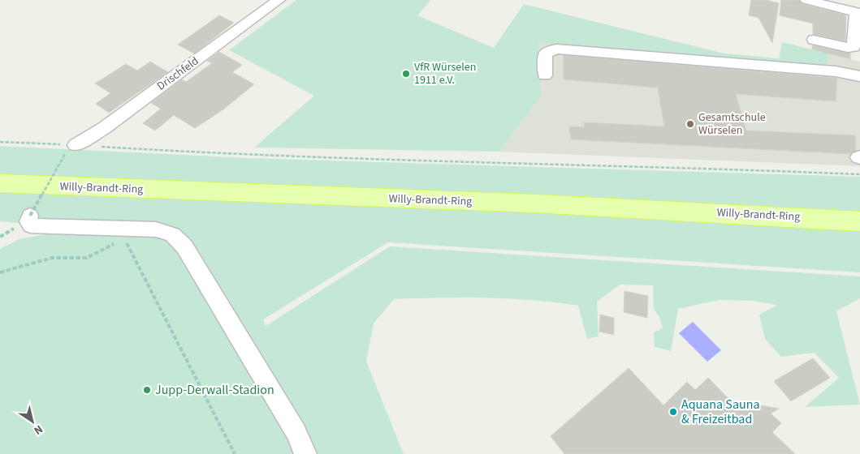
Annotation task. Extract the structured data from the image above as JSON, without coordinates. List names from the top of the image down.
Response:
{
  "streets": {
    "main road": ["Willy-Brandt-Ring"],
    "street": ["Drischfeld"]
  },
  "places": [
    "VfR Würselen 1911 e.V.",
    "Gesamtschule Würselen",
    "Jupp-Derwall-Stadion",
    "Aquana Sauna & Freizeitbad"
  ],
  "north": "bottom right"
}
